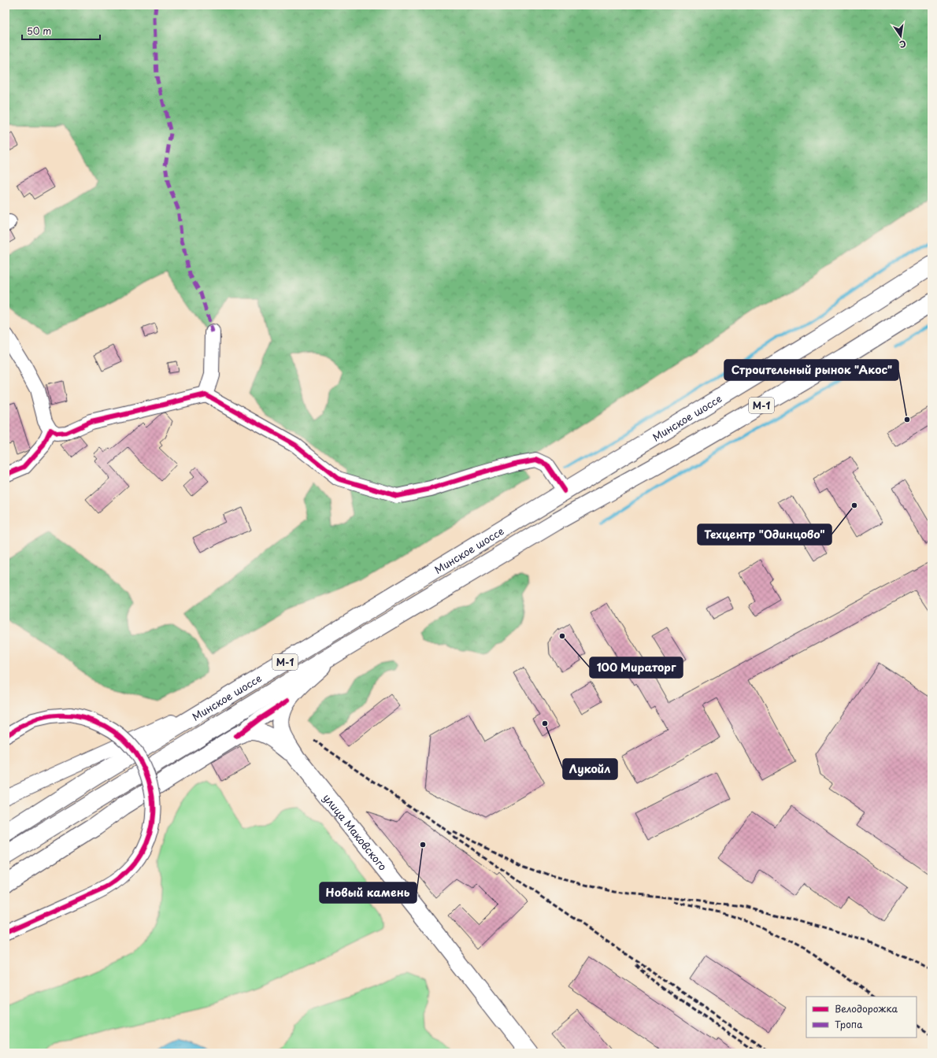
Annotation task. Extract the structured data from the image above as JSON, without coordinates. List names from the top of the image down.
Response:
{
  "streets": {
    "main road": ["М-1", "Минское шоссе", "улица Маковского"]
  },
  "crossings": [
    ["Минское шоссе", "улица Маковского"]
  ],
  "places": [
    "Строительный рынок \"Акос\"",
    "Техцентр \"Одинцово\"",
    "100 Мираторг",
    "Лукойл",
    "Новый камень"
  ],
  "legend": ["Велодорожка", "Тропа"],
  "scale_bar": "50 m",
  "north": "bottom"
}
